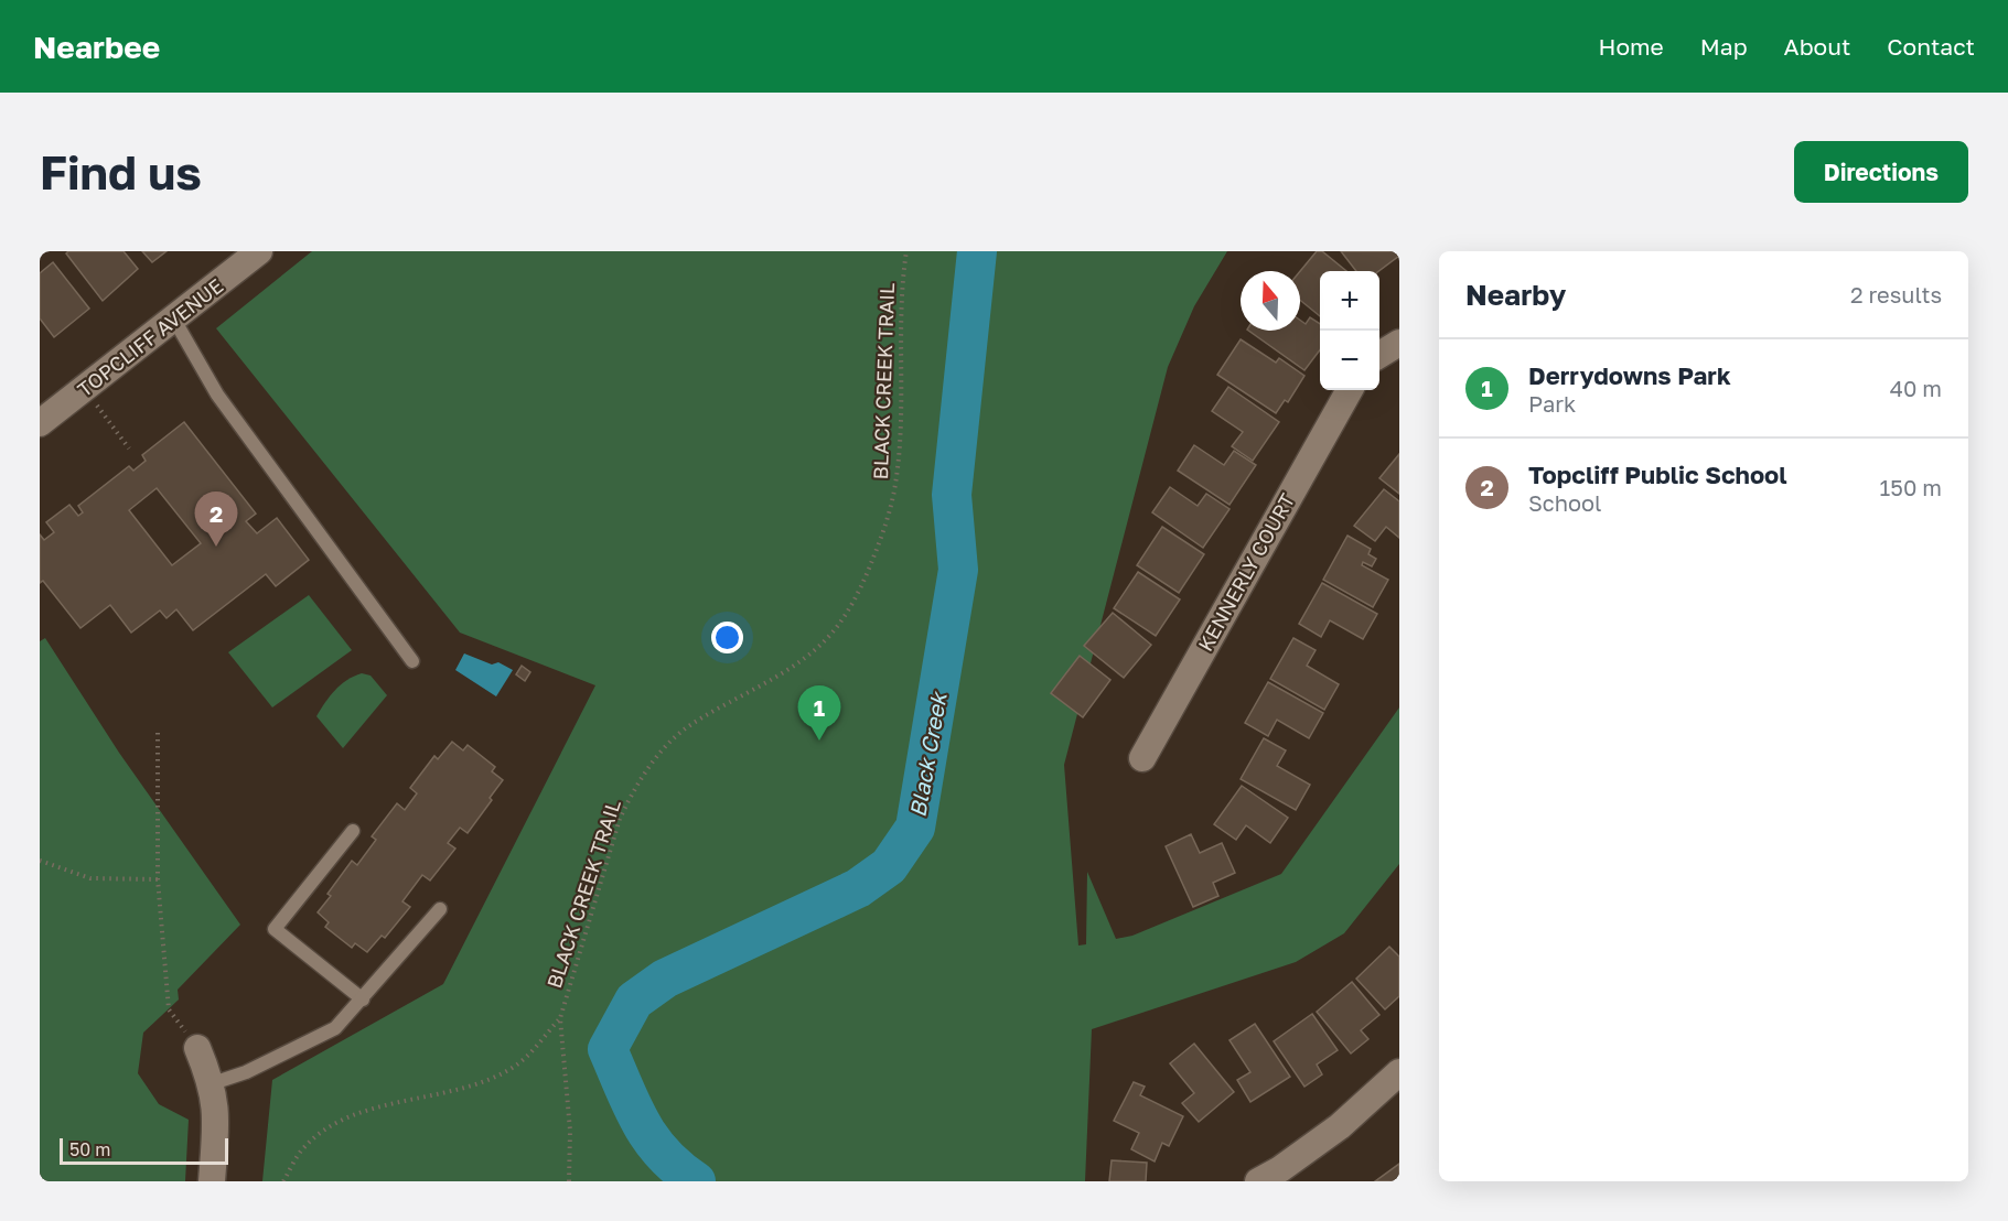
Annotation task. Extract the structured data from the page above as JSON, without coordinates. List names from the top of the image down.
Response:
{
  "streets": {
    "street": ["TOPCLIFF AVENUE", "KENNERLY COURT"],
    "path": ["BLACK CREEK TRAIL"]
  },
  "water": ["Black Creek"],
  "scale_bar": "50 m",
  "north": "top",
  "page": {
    "header": "Nearbee",
    "nav": [
      "Home",
      "Map",
      "About",
      "Contact"
    ],
    "buttons": "Directions",
    "title": "Find us",
    "heading": ["Nearby", "2 results"],
    "map_buttons": ["+", "−"],
    "list": [
      {
        "mark": "1",
        "name": "Derrydowns Park",
        "note": "Park",
        "value": "40 m"
      },
      {
        "mark": "2",
        "name": "Topcliff Public School",
        "note": "School",
        "value": "150 m"
      }
    ],
    "pins": ["2", "1"],
    "scale": "50 m"
  }
}
